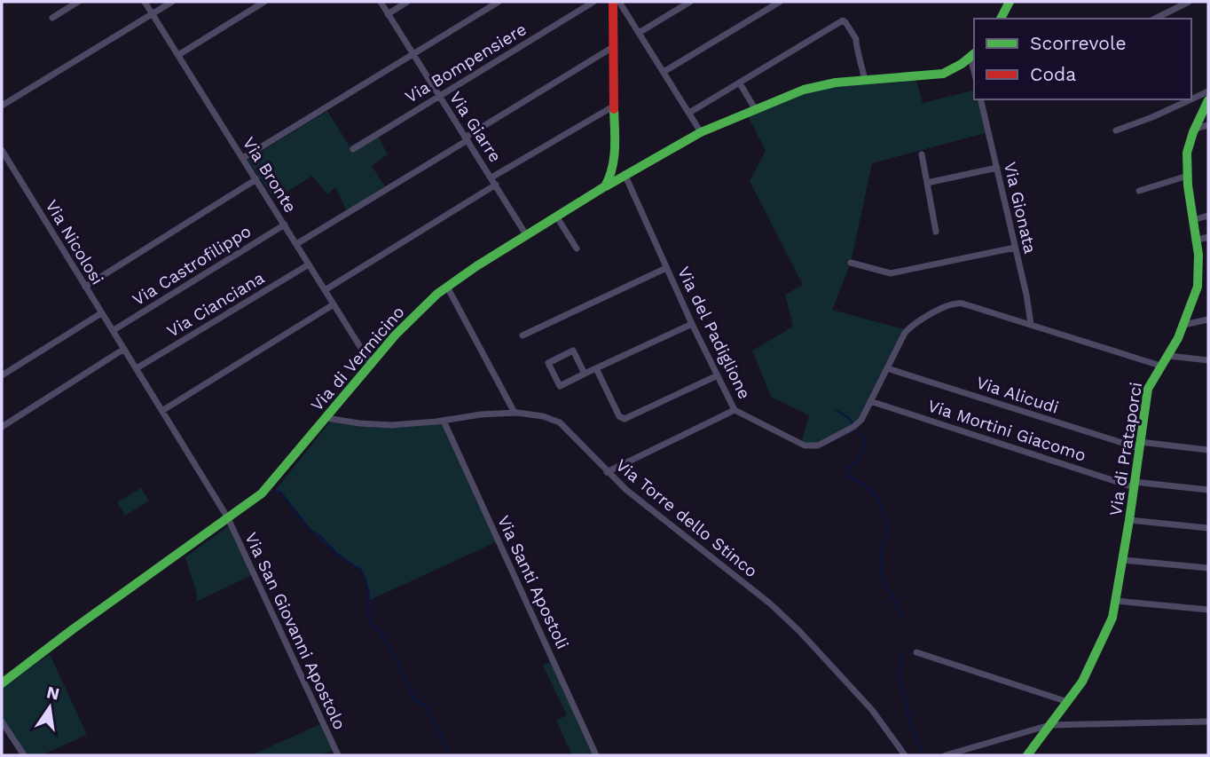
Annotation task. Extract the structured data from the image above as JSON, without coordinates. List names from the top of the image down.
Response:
{
  "streets": {
    "street": [
      "Via Bompensiere",
      "Via Giarre",
      "Via Bronte",
      "Via Gionata",
      "Via Nicolosi",
      "Via Castrofilippo",
      "Via Cianciana",
      "Via del Padiglione",
      "Via di Vermicino",
      "Via Alicudi",
      "Via Mortini Giacomo",
      "Via di Prataporci",
      "Via Torre dello Stinco",
      "Via Santi Apostoli",
      "Via San Giovanni Apostolo"
    ]
  },
  "crossings": [
    ["Via Bompensiere", "Via Giarre"],
    ["Via Giarre", "Via di Vermicino"],
    ["Via Bronte", "Via Castrofilippo"],
    ["Via Bronte", "Via Cianciana"],
    ["Via Bronte", "Via di Vermicino"],
    ["Via Gionata", "Via del Padiglione"],
    ["Via Nicolosi", "Via Castrofilippo"],
    ["Via Nicolosi", "Via Cianciana"],
    ["Via Nicolosi", "Via di Vermicino"],
    ["Via Nicolosi", "Via San Giovanni Apostolo"],
    ["Via del Padiglione", "Via Alicudi"],
    ["Via del Padiglione", "Via Mortini Giacomo"],
    ["Via del Padiglione", "Via di Prataporci"],
    ["Via di Vermicino", "Via Torre dello Stinco"],
    ["Via di Vermicino", "Via San Giovanni Apostolo"],
    ["Via Alicudi", "Via di Prataporci"],
    ["Via Mortini Giacomo", "Via di Prataporci"],
    ["Via Torre dello Stinco", "Via Santi Apostoli"]
  ],
  "legend": ["Scorrevole", "Coda"],
  "north": "top"
}
